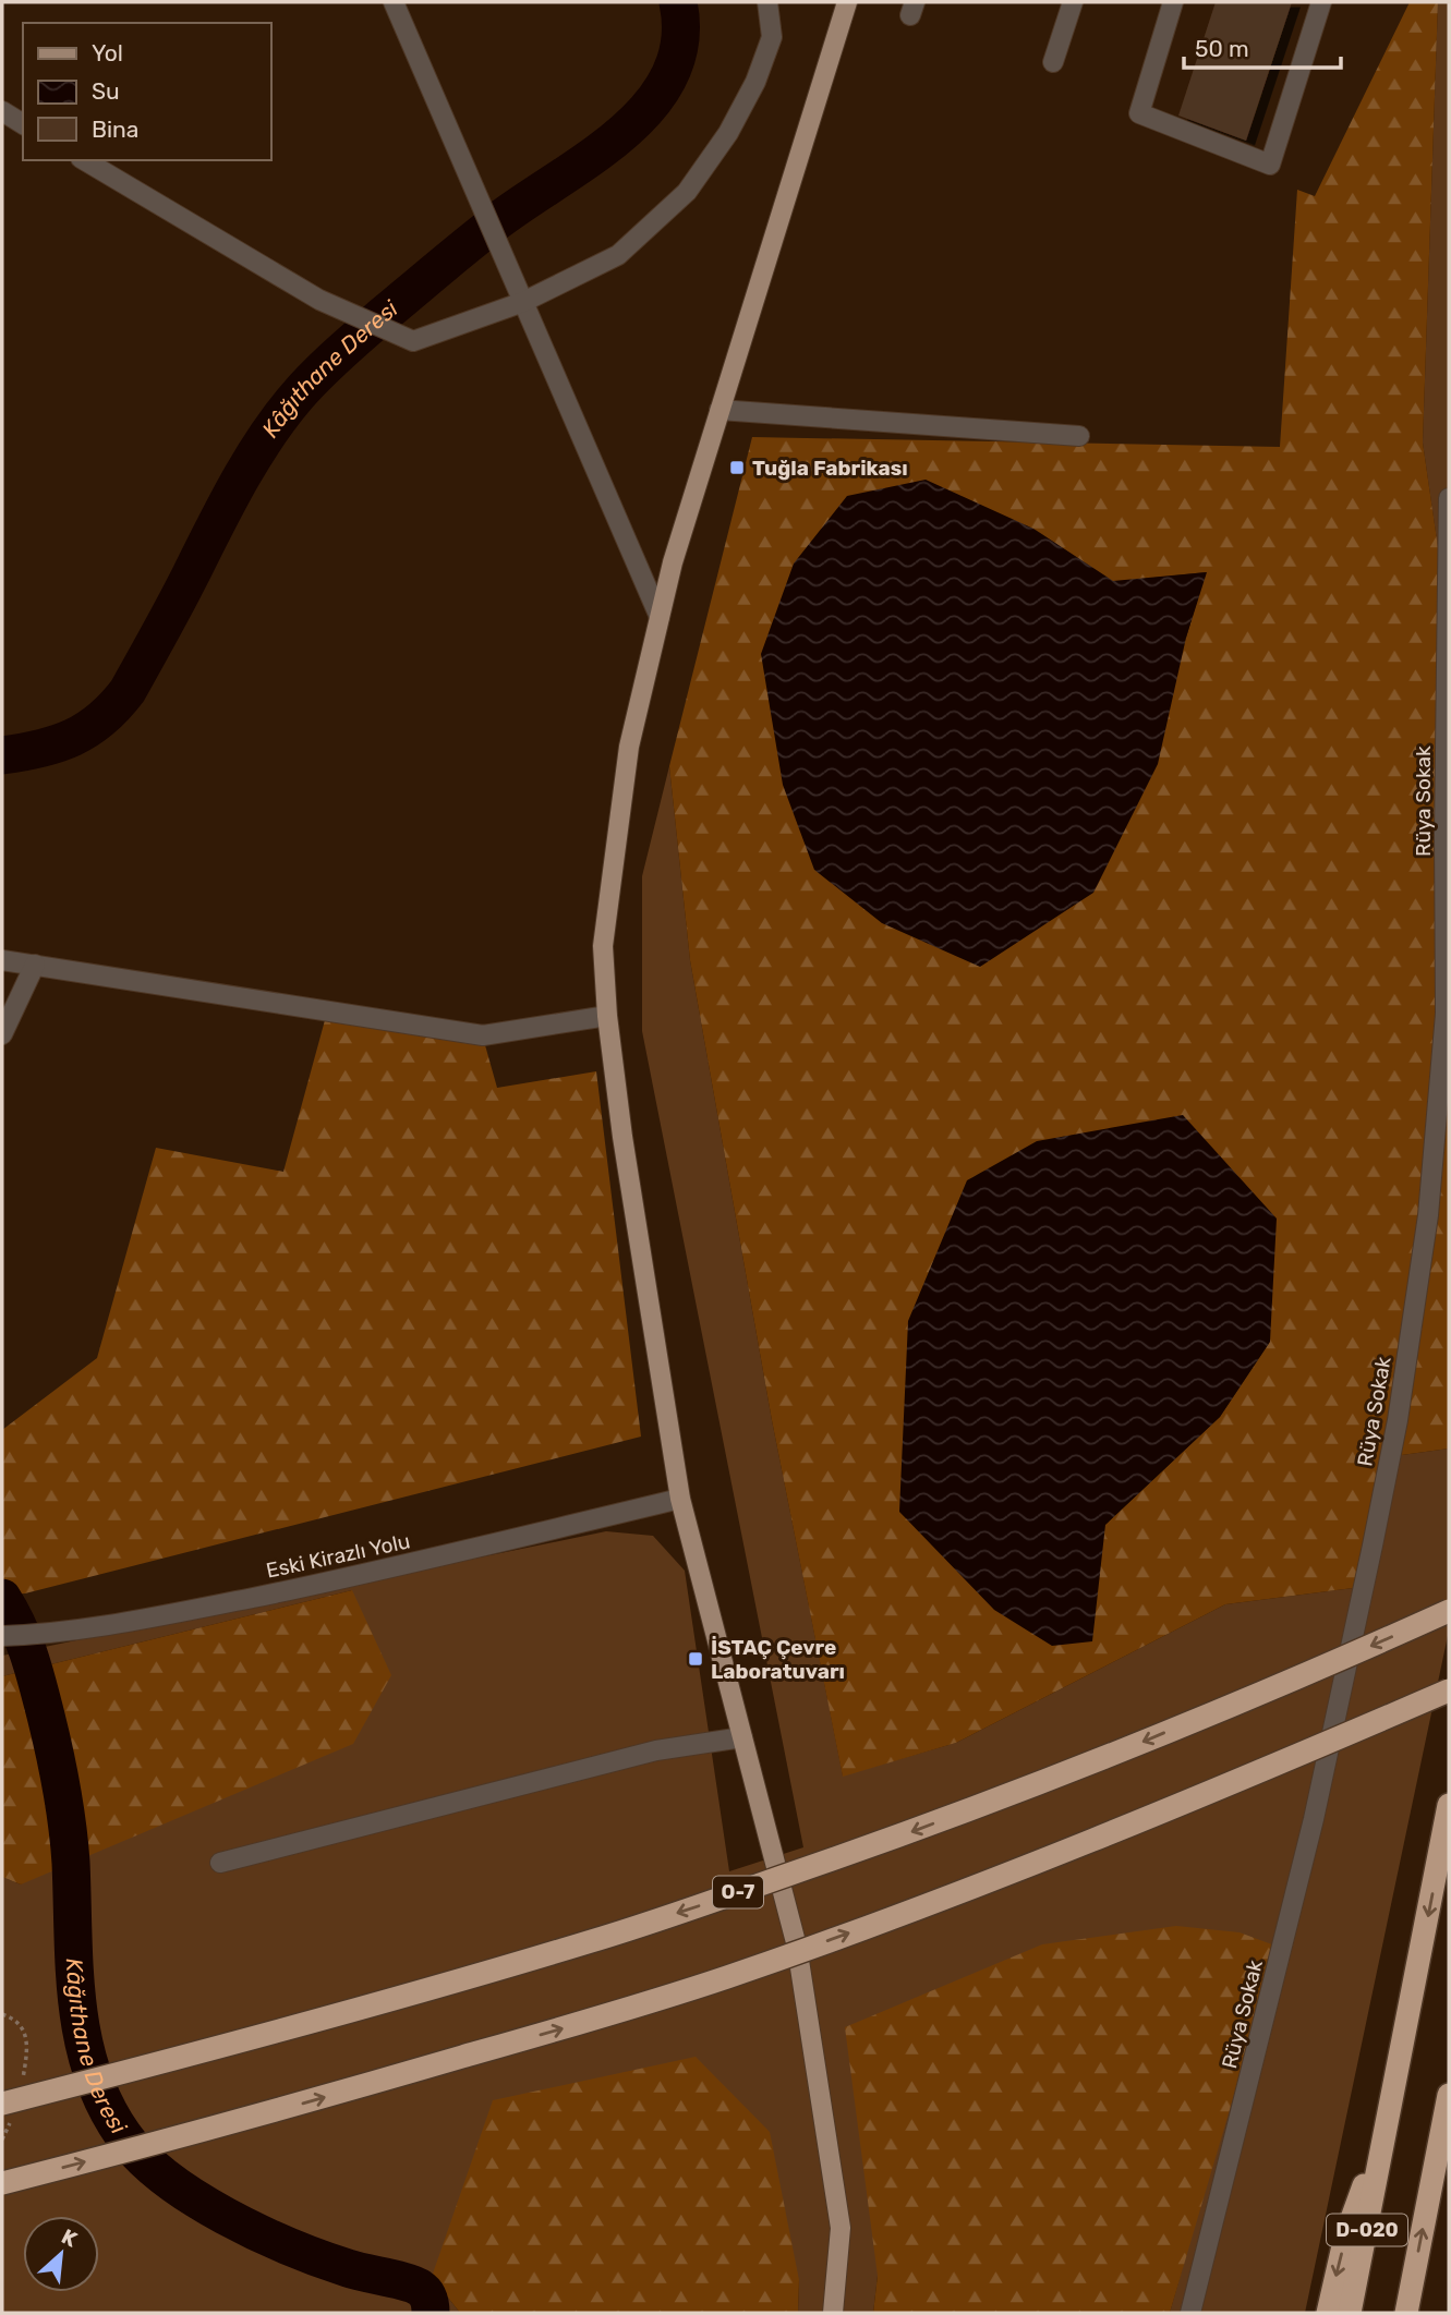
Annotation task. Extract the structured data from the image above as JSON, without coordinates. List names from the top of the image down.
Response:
{
  "streets": {
    "highway": ["O-7", "D-020"],
    "street": ["Rüya Sokak", "Eski Kirazlı Yolu"]
  },
  "water": ["Kâğıthane Deresi"],
  "places": {
    "transit": ["Tuğla Fabrikası", "İSTAÇ Çevre Laboratuvarı"]
  },
  "legend": ["Yol", "Su", "Bina"],
  "scale_bar": "50 m",
  "north": "top right"
}
